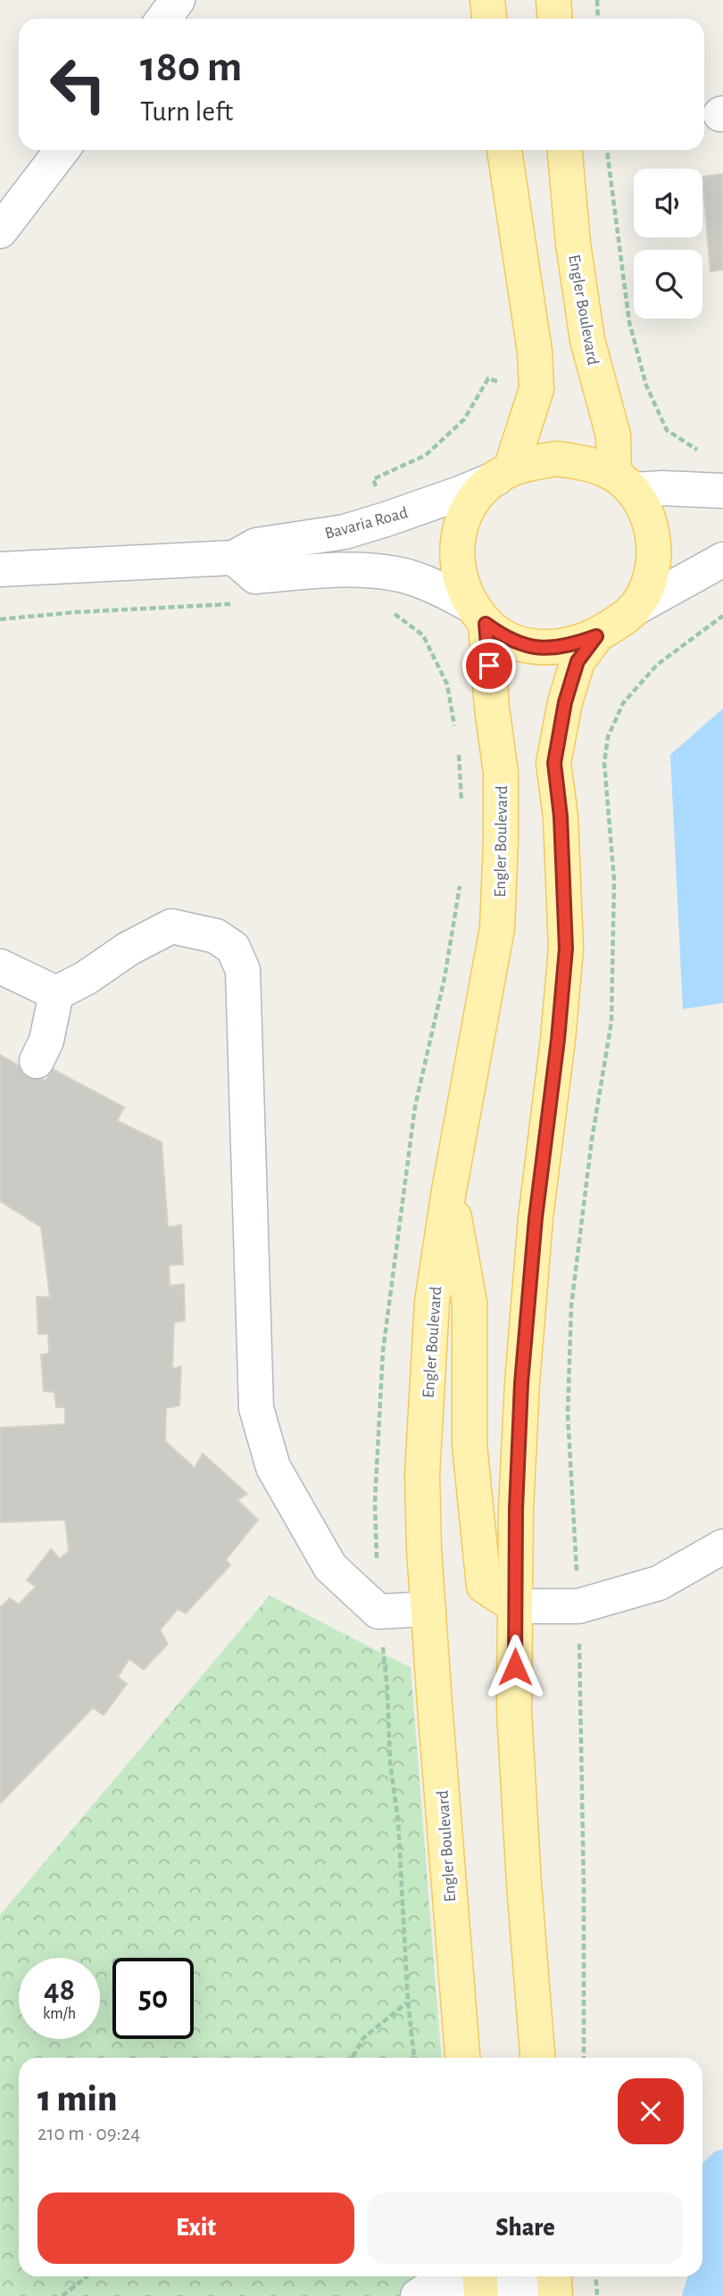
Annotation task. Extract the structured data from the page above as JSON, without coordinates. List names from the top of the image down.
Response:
{
  "streets": {
    "main road": ["Engler Boulevard"],
    "street": ["Bavaria Road"]
  },
  "crossings": [
    ["Engler Boulevard", "Bavaria Road"]
  ],
  "page": {
    "turn": ["180 m", "Turn left"],
    "speed": "48 km/h",
    "limit": "50",
    "heading": ["1 min", "210 m · 09:24"],
    "buttons": ["Exit", "Share"]
  }
}
